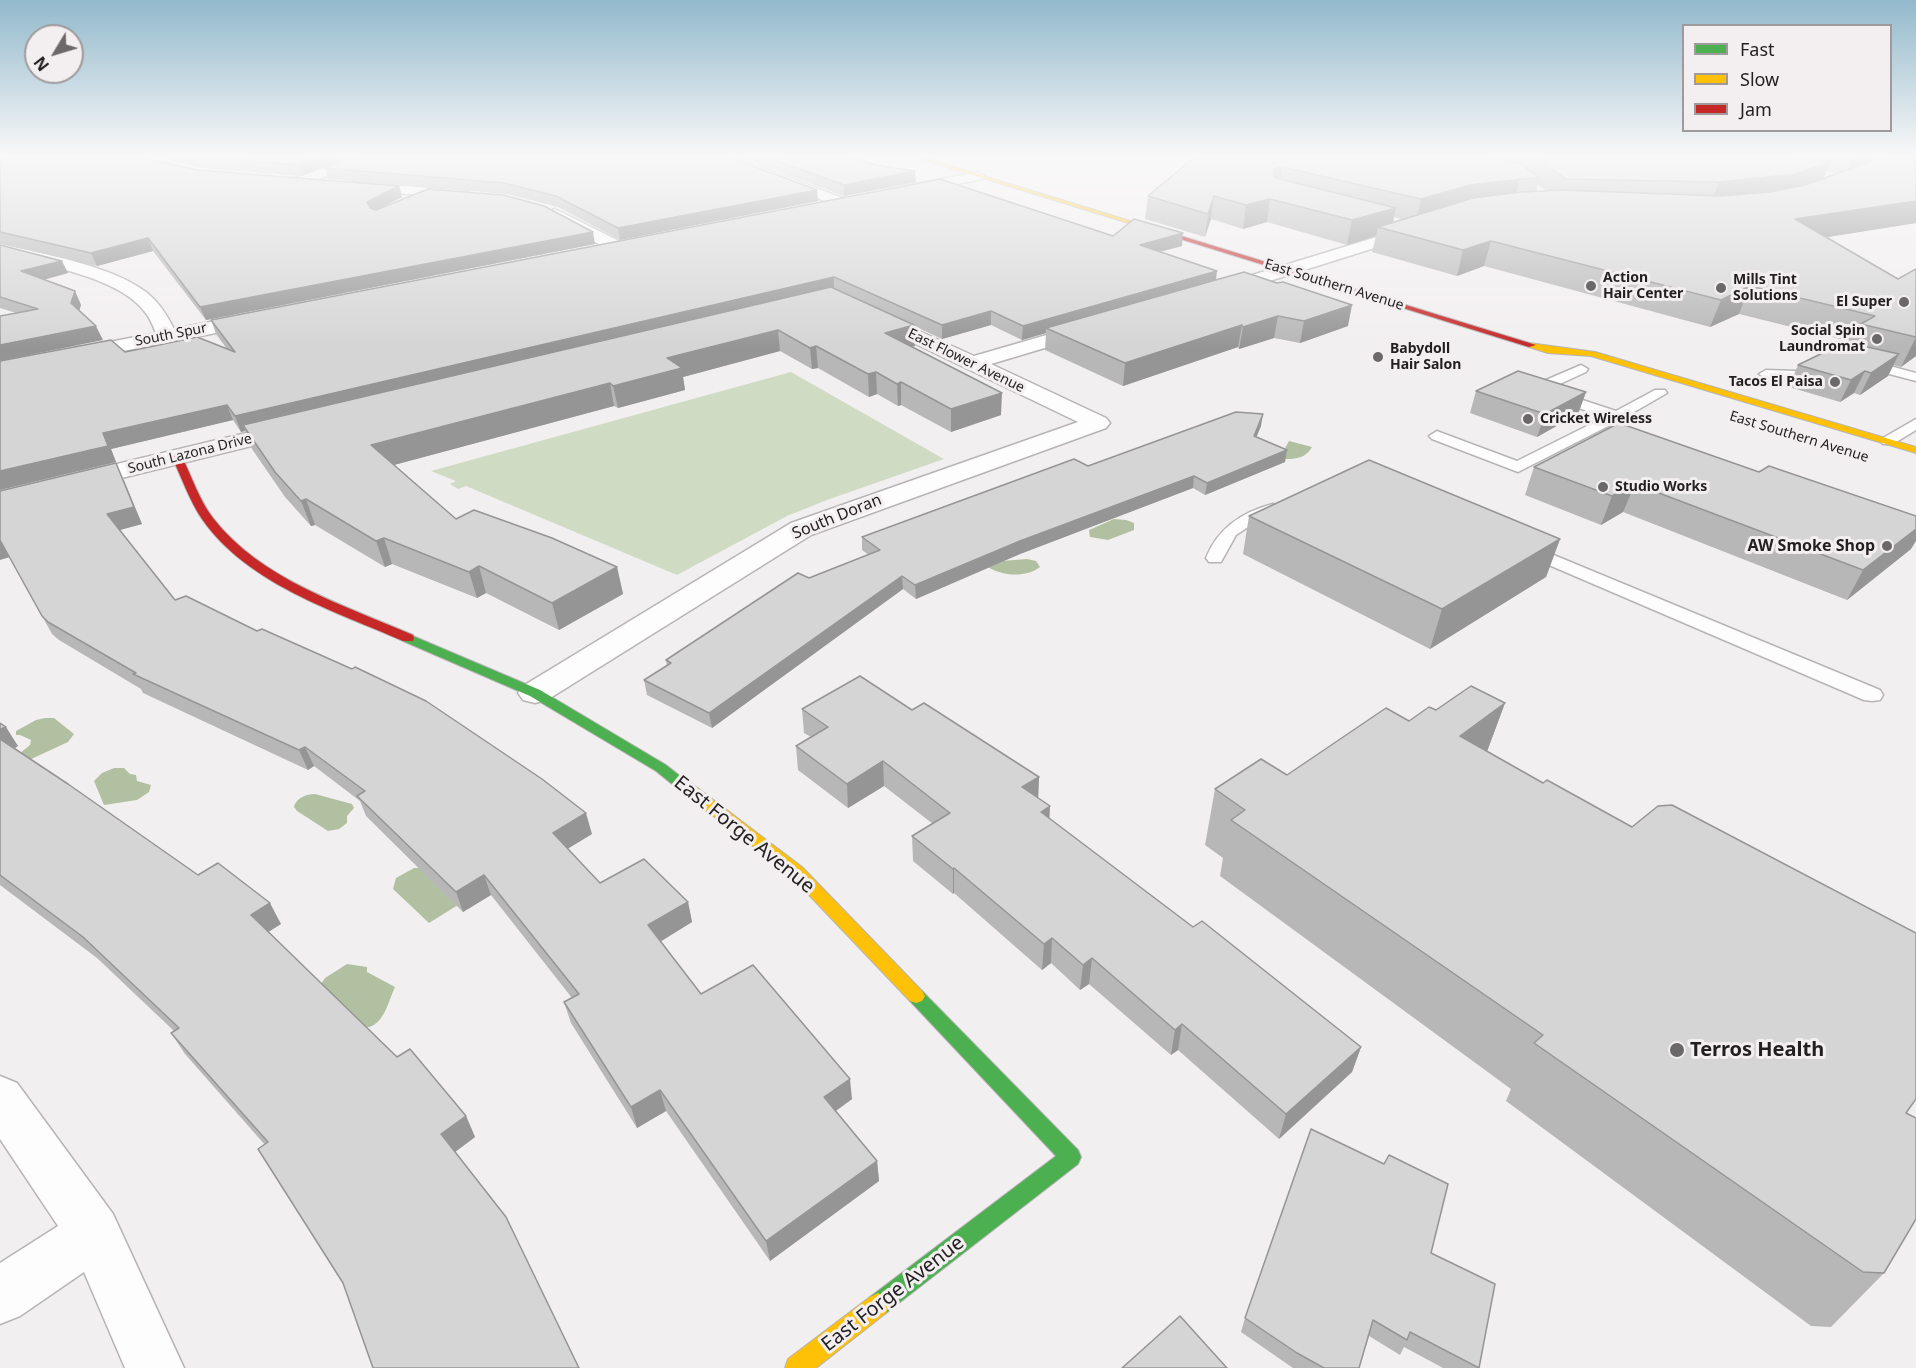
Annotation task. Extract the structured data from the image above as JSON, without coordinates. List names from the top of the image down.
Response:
{
  "streets": {
    "main road": ["East Southern Avenue", "East Forge Avenue"],
    "street": [
      "South Spur",
      "East Flower Avenue",
      "South Lazona Drive",
      "South Doran"
    ]
  },
  "crossings": [
    ["East Flower Avenue", "South Doran"],
    ["South Lazona Drive", "East Forge Avenue"],
    ["South Doran", "East Forge Avenue"]
  ],
  "places": [
    "Action Hair Center",
    "Mills Tint Solutions",
    "El Super",
    "Social Spin Laundromat",
    "Babydoll Hair Salon",
    "Tacos El Paisa",
    "Cricket Wireless",
    "Studio Works",
    "AW Smoke Shop",
    "Terros Health"
  ],
  "legend": ["Fast", "Slow", "Jam"],
  "north": "bottom left"
}
